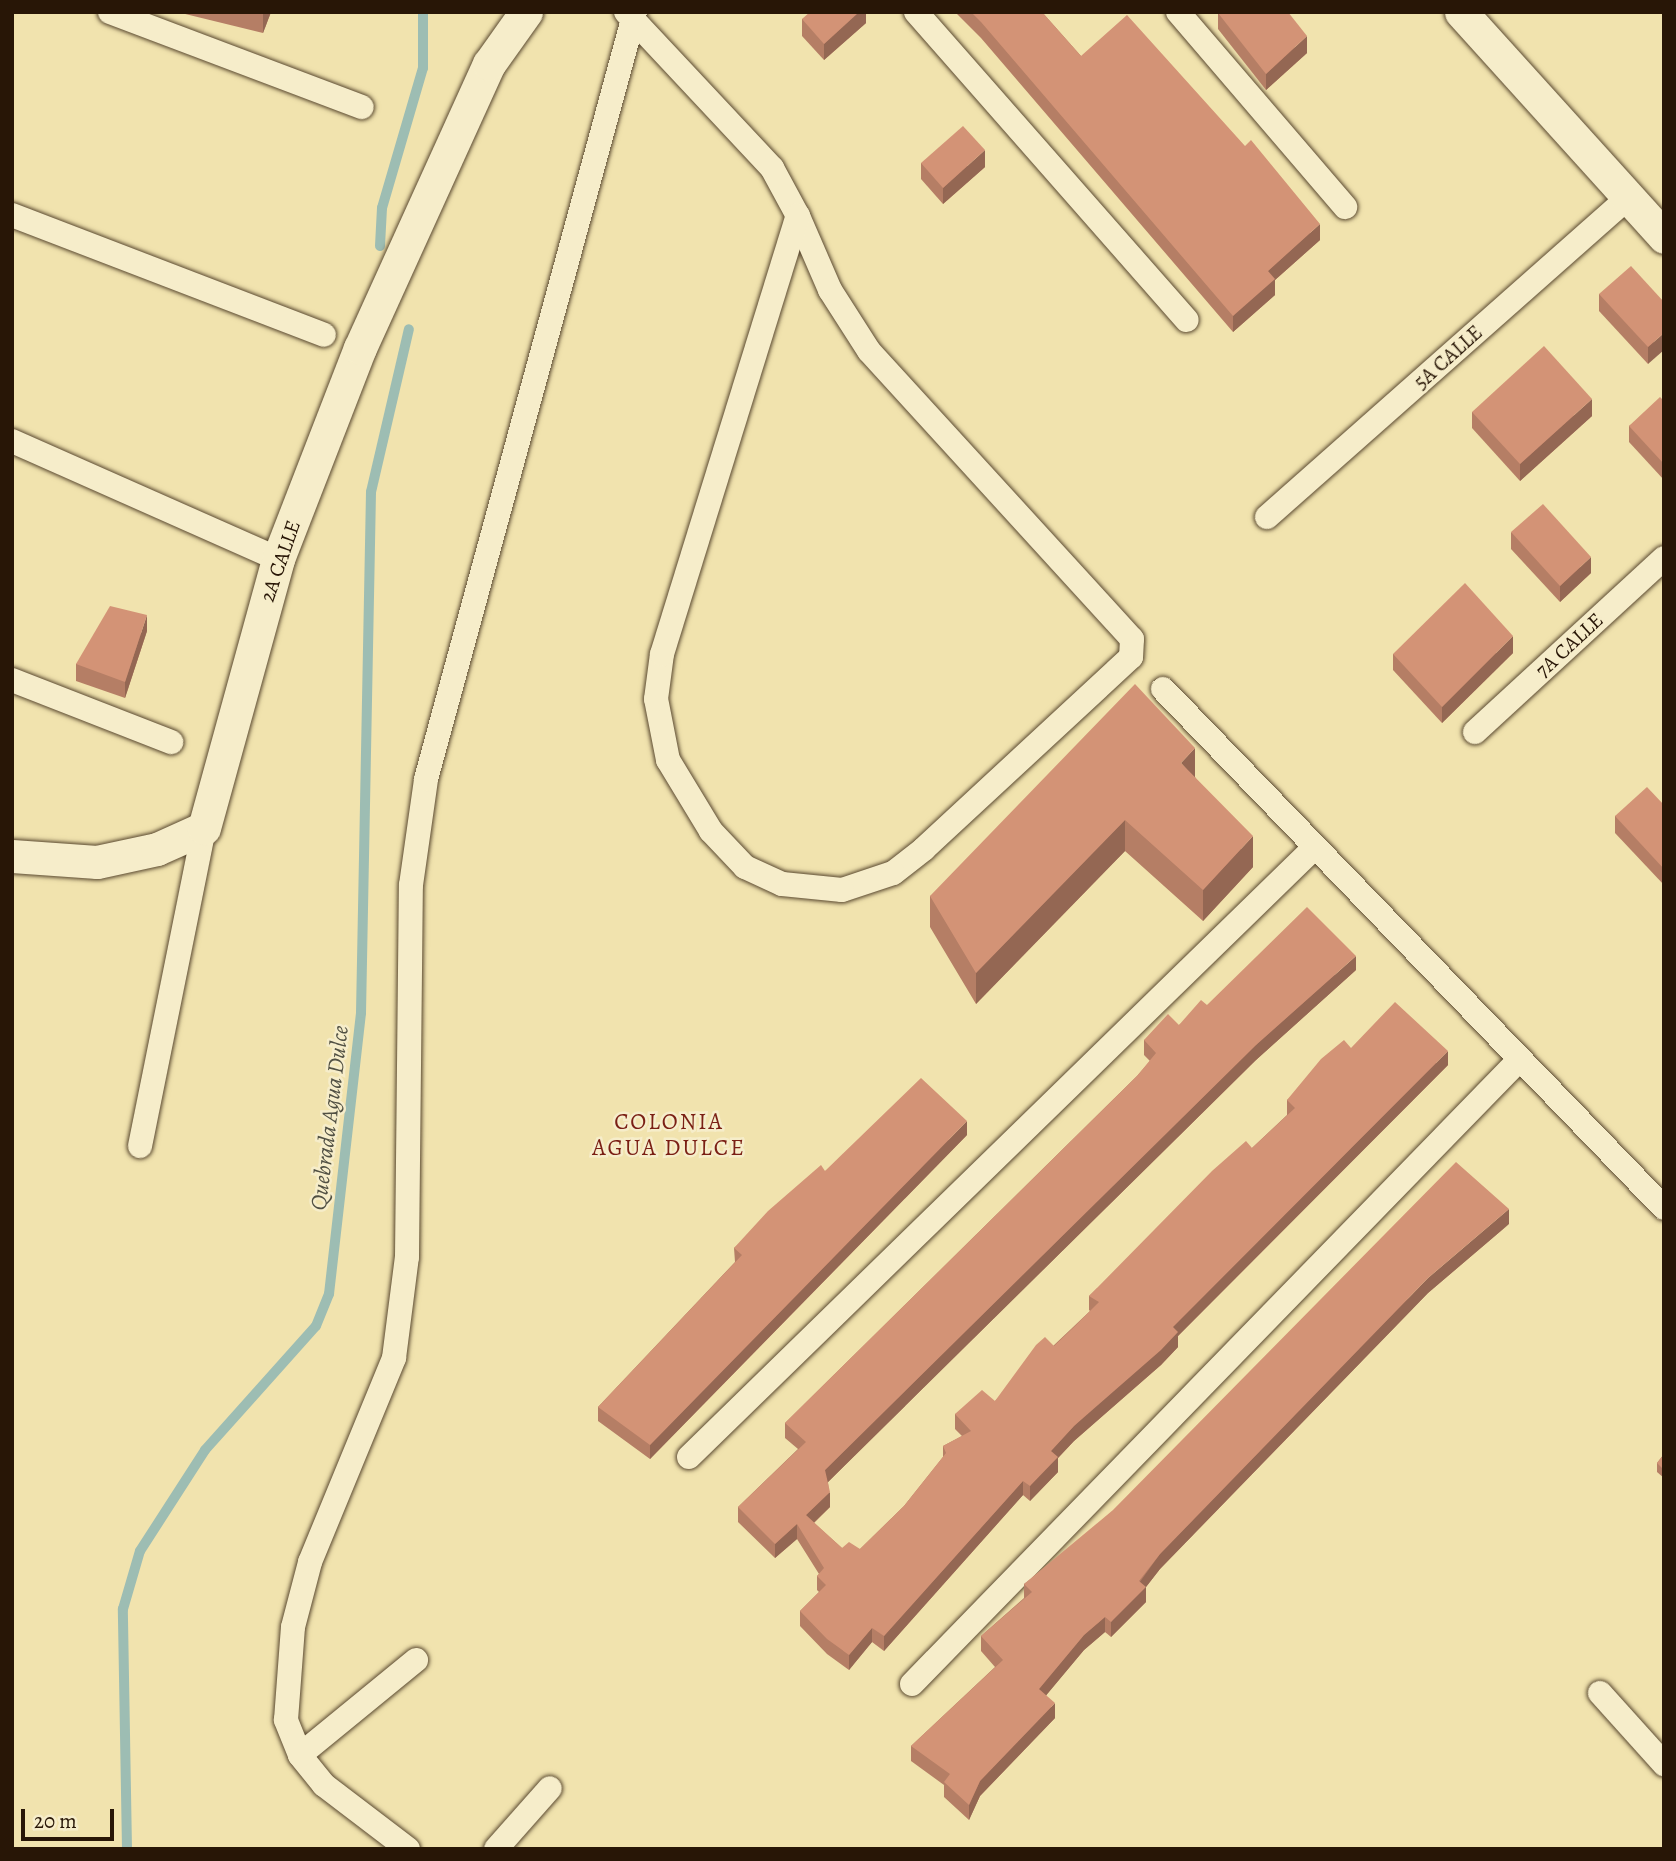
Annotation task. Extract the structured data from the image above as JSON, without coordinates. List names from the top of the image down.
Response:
{
  "streets": {
    "street": ["5A CALLE", "2A CALLE", "7A CALLE"]
  },
  "districts": ["COLONIA AGUA DULCE"],
  "water": ["Quebrada Agua Dulce"],
  "scale_bar": "20 m"
}
